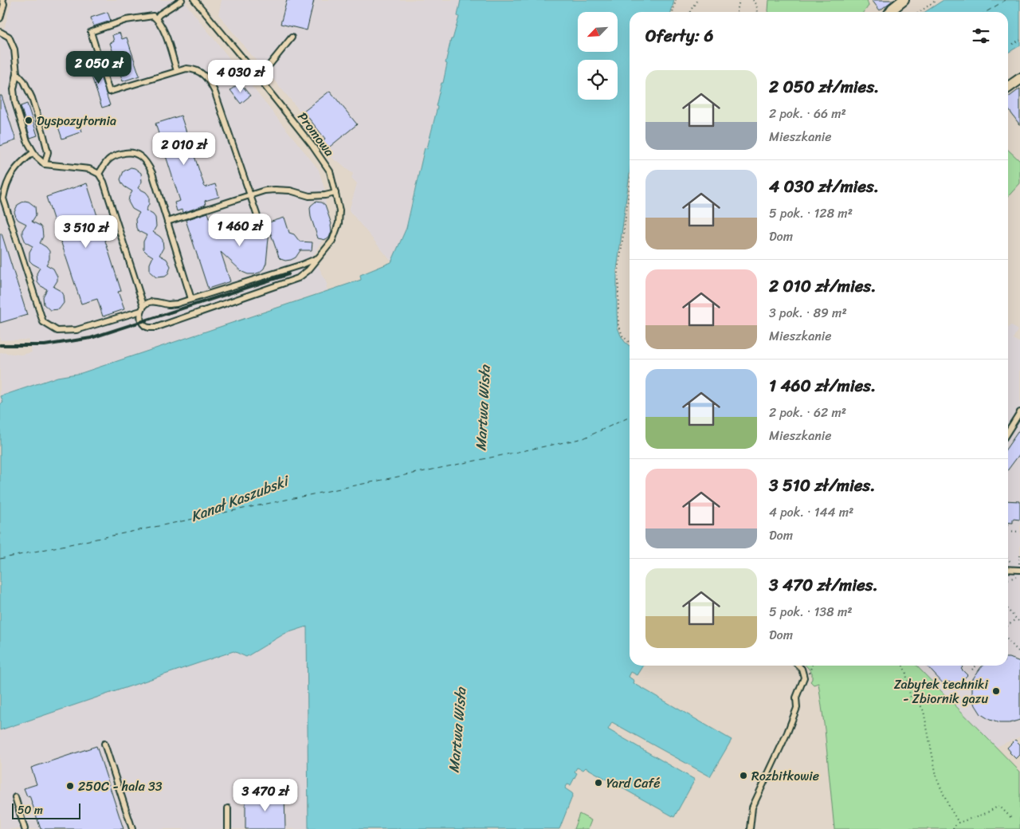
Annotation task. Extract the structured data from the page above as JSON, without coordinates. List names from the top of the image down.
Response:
{
  "streets": {
    "lane": ["Promowa"]
  },
  "water": ["Martwa Wisła", "Kanał Kaszubski"],
  "places": [
    "Dyspozytornia",
    "Zabytek techniki - Zbiornik gazu",
    "Rozbitkowie",
    "Yard Café",
    "250C - hala 33"
  ],
  "scale_bar": "50 m",
  "north": "bottom left",
  "page": {
    "heading": "Oferty: 6",
    "price": [
      "2 050 zł",
      "4 030 zł",
      "2 010 zł",
      "1 460 zł",
      "3 510 zł",
      "3 470 zł"
    ],
    "list": [
      {
        "name": "2 050 zł/mies.",
        "note": "2 pok. · 66 m² · Mieszkanie"
      },
      {
        "name": "4 030 zł/mies.",
        "note": "5 pok. · 128 m² · Dom"
      },
      {
        "name": "2 010 zł/mies.",
        "note": "3 pok. · 89 m² · Mieszkanie"
      },
      {
        "name": "1 460 zł/mies.",
        "note": "2 pok. · 62 m² · Mieszkanie"
      },
      {
        "name": "3 510 zł/mies.",
        "note": "4 pok. · 144 m² · Dom"
      },
      {
        "name": "3 470 zł/mies.",
        "note": "5 pok. · 138 m² · Dom"
      }
    ],
    "scale": "50 m"
  }
}
